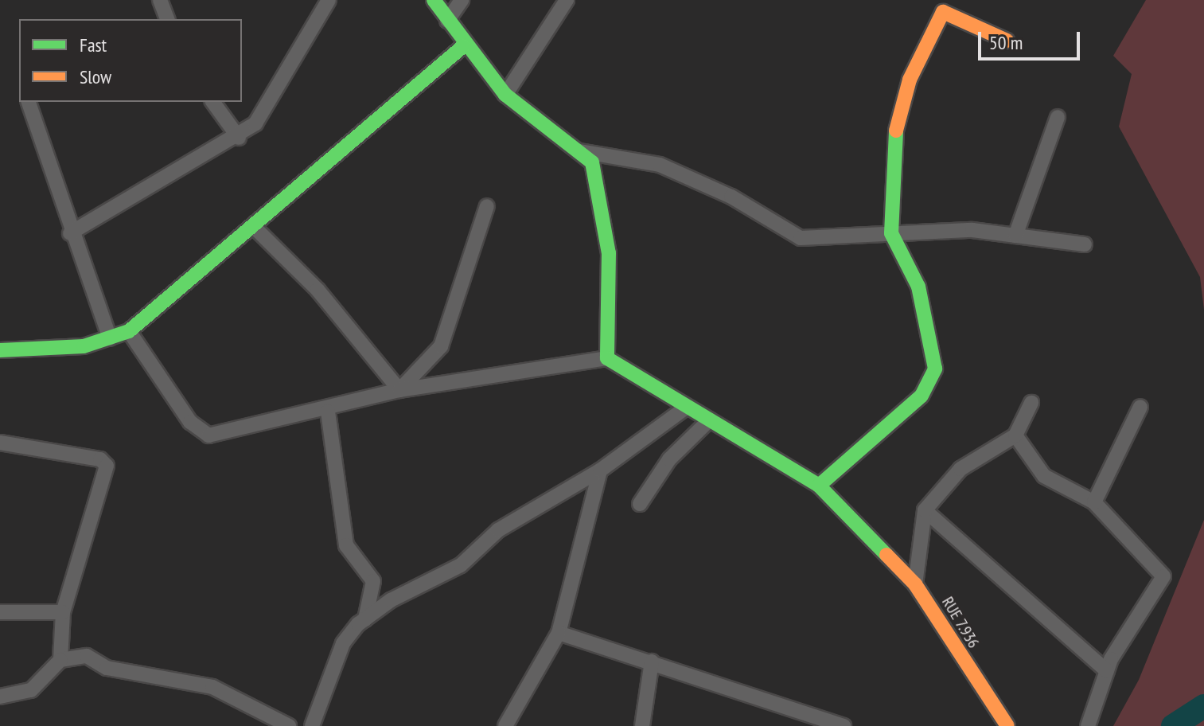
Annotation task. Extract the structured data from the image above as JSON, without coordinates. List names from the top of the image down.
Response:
{
  "streets": {
    "street": ["RUE 7.936"]
  },
  "legend": ["Fast", "Slow"],
  "scale_bar": "50 m"
}
